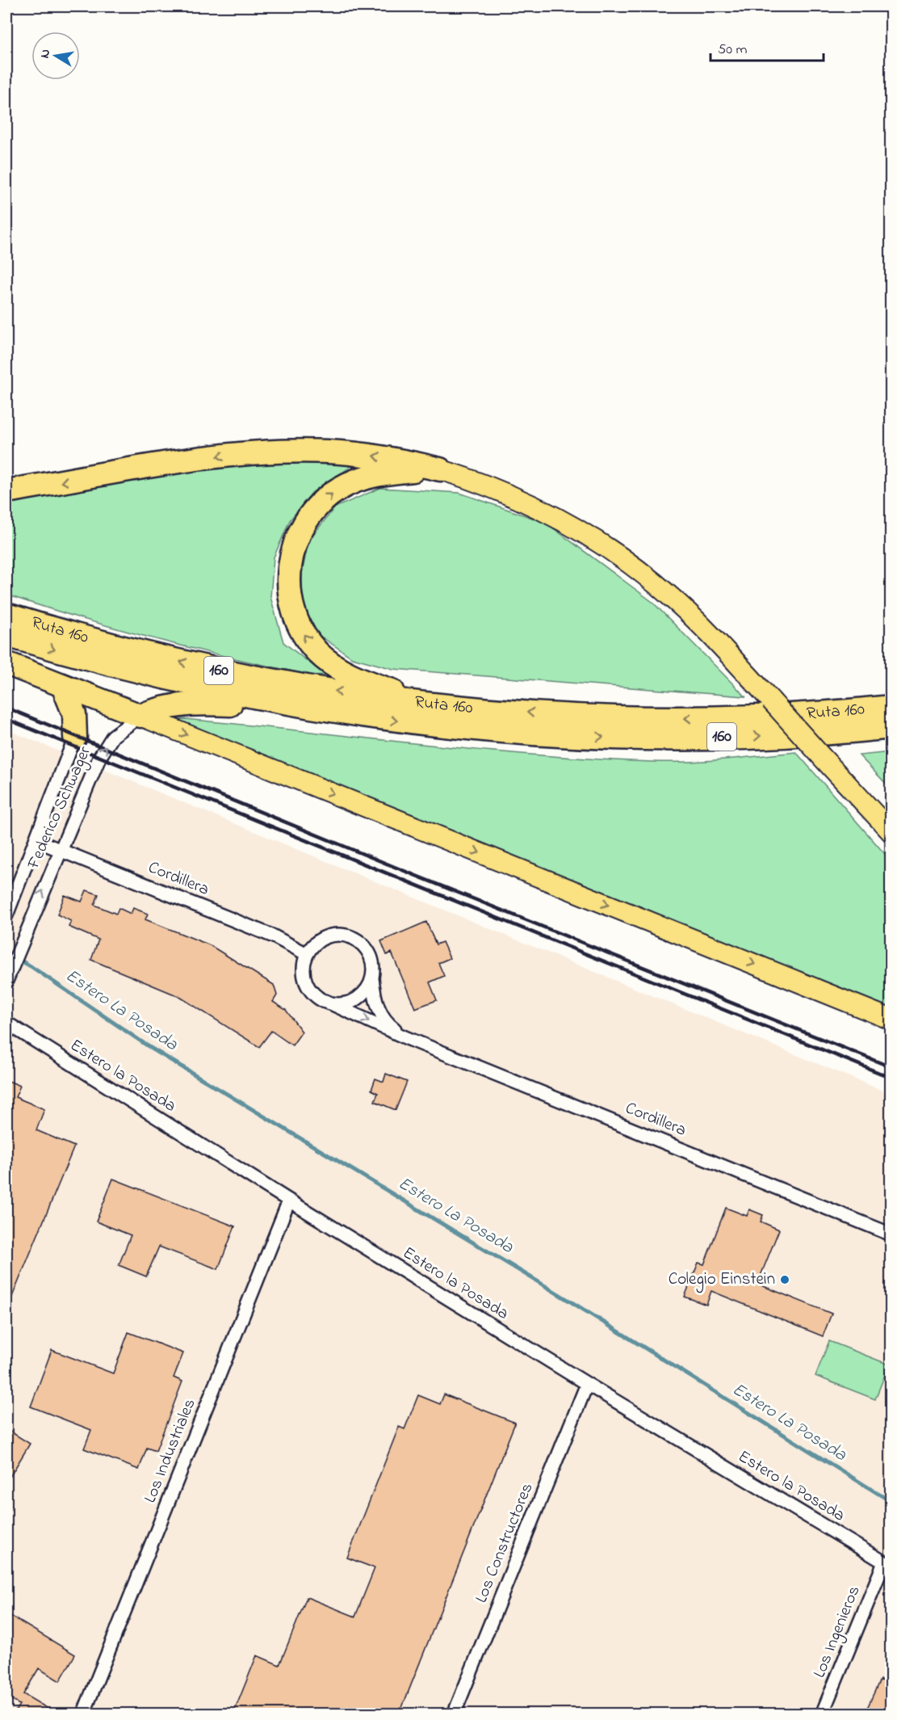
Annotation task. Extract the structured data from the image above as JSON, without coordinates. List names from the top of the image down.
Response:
{
  "streets": {
    "highway": ["Ruta 160", "160"],
    "street": [
      "Federico Schwager",
      "Cordillera",
      "Estero la Posada",
      "Los Industriales",
      "Los Constructores",
      "Los Ingenieros"
    ]
  },
  "crossings": [
    ["Federico Schwager", "Cordillera"],
    ["Estero la Posada", "Los Industriales"],
    ["Estero la Posada", "Los Constructores"],
    ["Estero la Posada", "Los Ingenieros"]
  ],
  "water": ["Estero La Posada"],
  "places": ["Colegio Einstein"],
  "scale_bar": "50 m",
  "north": "left"
}
